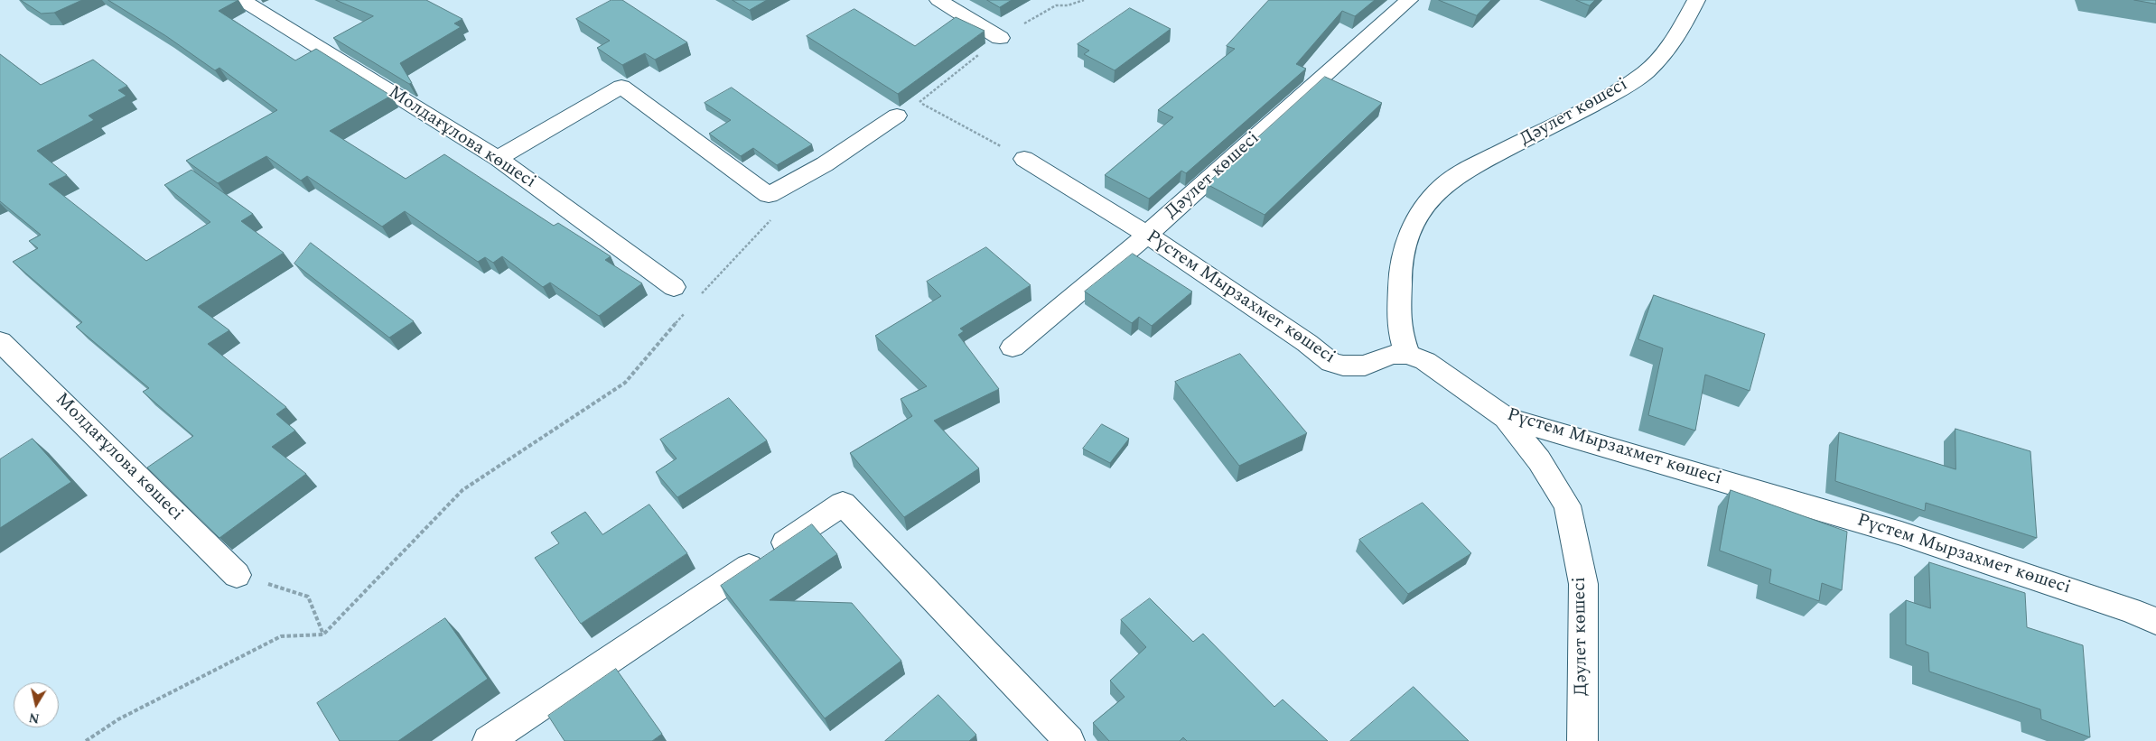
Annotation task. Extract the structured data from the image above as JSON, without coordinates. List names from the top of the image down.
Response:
{
  "streets": {
    "street": ["Дәулет көшесі", "Молдағұлова көшесі", "Рүстем Мырзахмет көшесі"]
  },
  "crossings": [
    ["Дәулет көшесі", "Рүстем Мырзахмет көшесі"]
  ],
  "north": "bottom"
}
